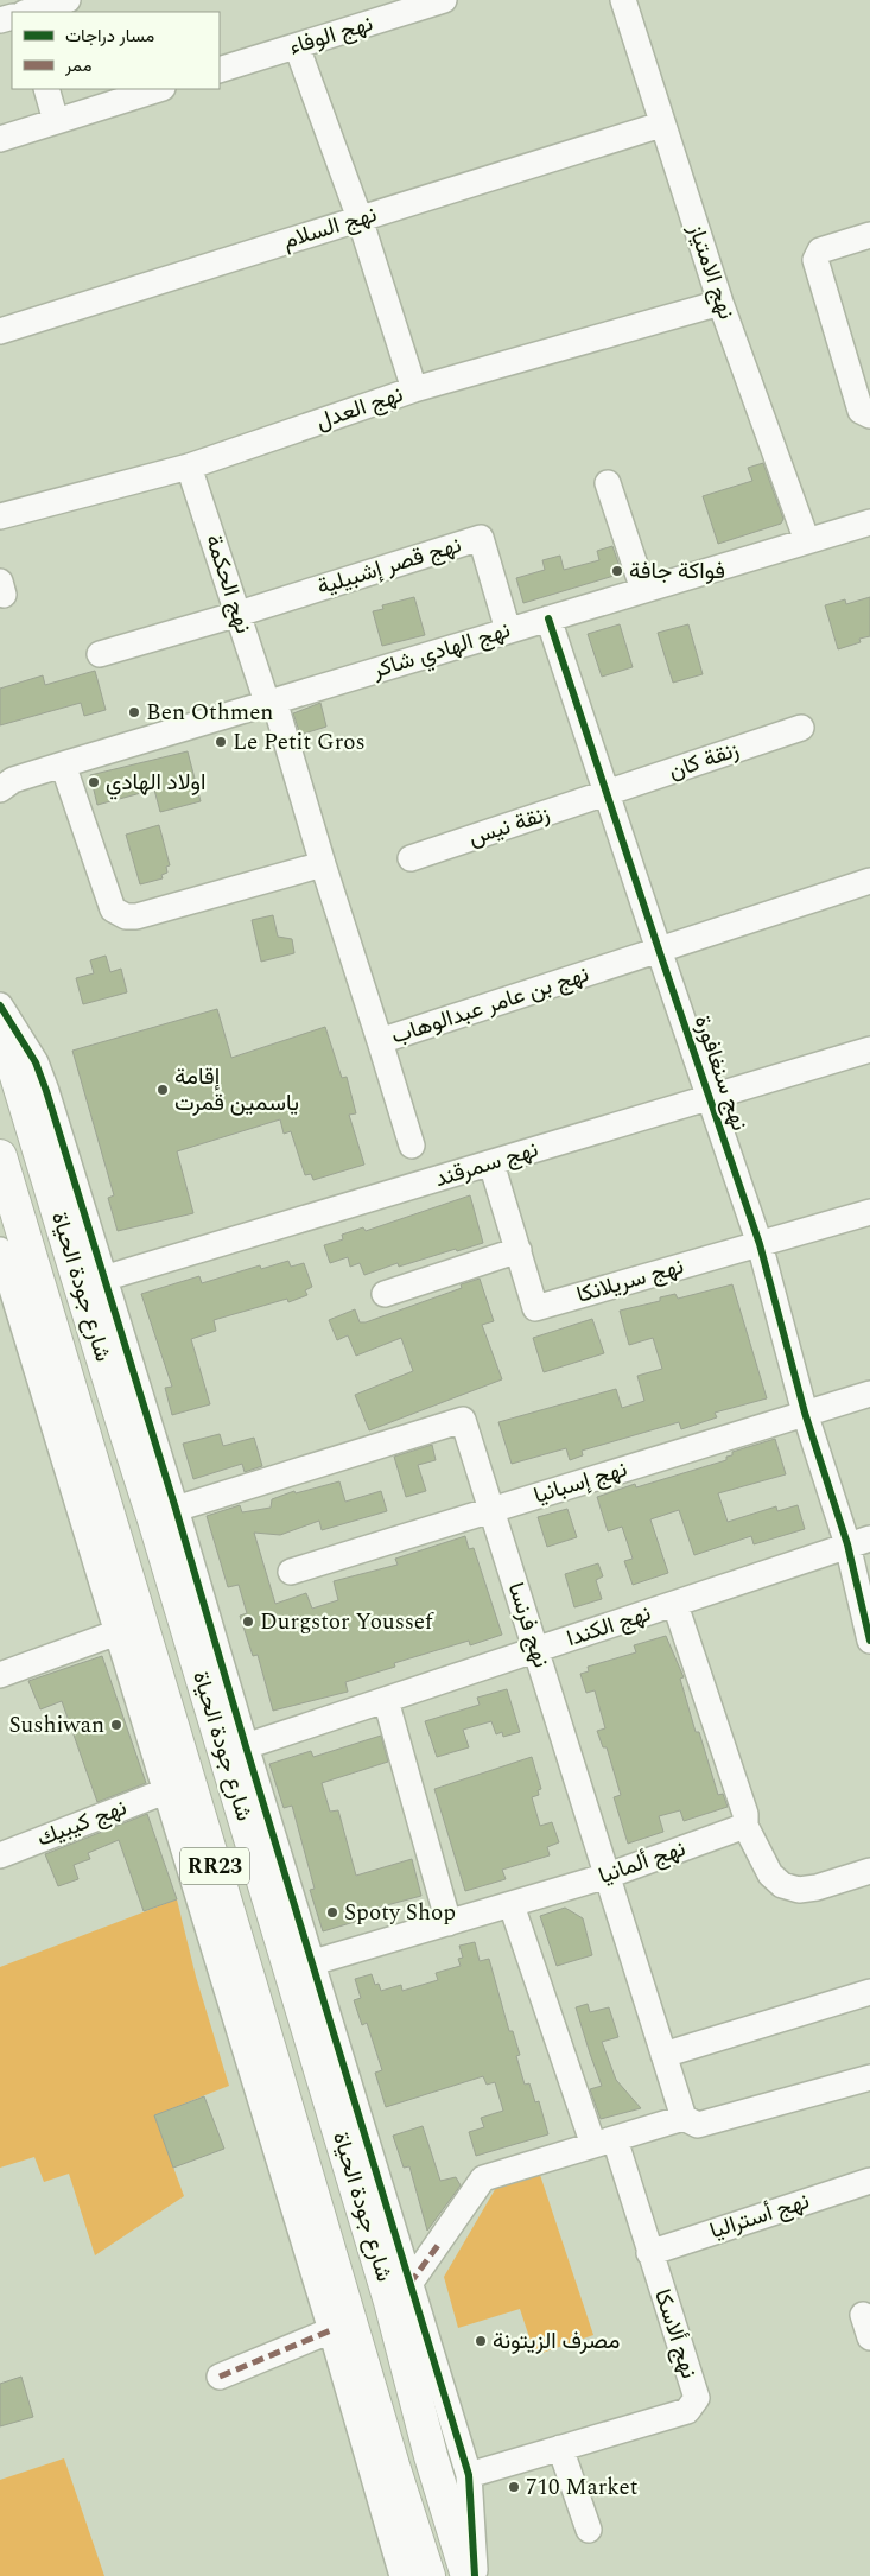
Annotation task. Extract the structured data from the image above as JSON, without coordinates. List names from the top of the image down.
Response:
{
  "streets": {
    "highway": ["شارع جودة الحياة", "RR23"],
    "street": [
      "نهج الوفاء",
      "نهج السلام",
      "نهج الامتياز",
      "نهج العدل",
      "نهج قصر إشبيلية",
      "نهج الحكمة",
      "نهج الهادي شاكر",
      "زنقة كان",
      "زنقة نيس",
      "نهج بن عامر عبدالوهاب",
      "نهج سنغافورة",
      "نهج سمرقند",
      "نهج سريلانكا",
      "نهج إسبانيا",
      "نهج فرنسا",
      "نهج الكندا",
      "نهج كيبيك",
      "نهج ألمانيا",
      "نهج أستراليا",
      "نهج ألاسكا"
    ]
  },
  "crossings": [
    ["نهج السلام", "نهج الامتياز"],
    ["نهج الامتياز", "نهج العدل"],
    ["نهج الامتياز", "نهج الهادي شاكر"],
    ["نهج العدل", "نهج الحكمة"],
    ["نهج قصر إشبيلية", "نهج الحكمة"],
    ["نهج قصر إشبيلية", "نهج الهادي شاكر"],
    ["نهج الحكمة", "نهج الهادي شاكر"],
    ["نهج الحكمة", "نهج بن عامر عبدالوهاب"],
    ["نهج الهادي شاكر", "نهج بن عامر عبدالوهاب"],
    ["نهج الهادي شاكر", "نهج سنغافورة"],
    ["زنقة كان", "زنقة نيس"],
    ["زنقة كان", "نهج سنغافورة"],
    ["زنقة نيس", "نهج سنغافورة"],
    ["نهج بن عامر عبدالوهاب", "نهج سنغافورة"],
    ["نهج سنغافورة", "نهج سمرقند"],
    ["نهج سنغافورة", "نهج سريلانكا"],
    ["نهج سنغافورة", "نهج إسبانيا"],
    ["نهج سنغافورة", "نهج الكندا"],
    ["نهج سمرقند", "نهج سريلانكا"],
    ["نهج إسبانيا", "نهج فرنسا"],
    ["نهج فرنسا", "نهج الكندا"],
    ["نهج فرنسا", "نهج ألمانيا"],
    ["نهج ألمانيا", "نهج ألاسكا"],
    ["نهج أستراليا", "نهج ألاسكا"]
  ],
  "places": [
    "فواكة جافة",
    "Ben Othmen",
    "Le Petit Gros",
    "اولاد الهادي",
    "إقامة ياسمين قمرت",
    "Durgstor Youssef",
    "Sushiwan",
    "Spoty Shop",
    "مصرف الزيتونة",
    "710 Market"
  ],
  "legend": ["مسار دراجات", "ممر"]
}
